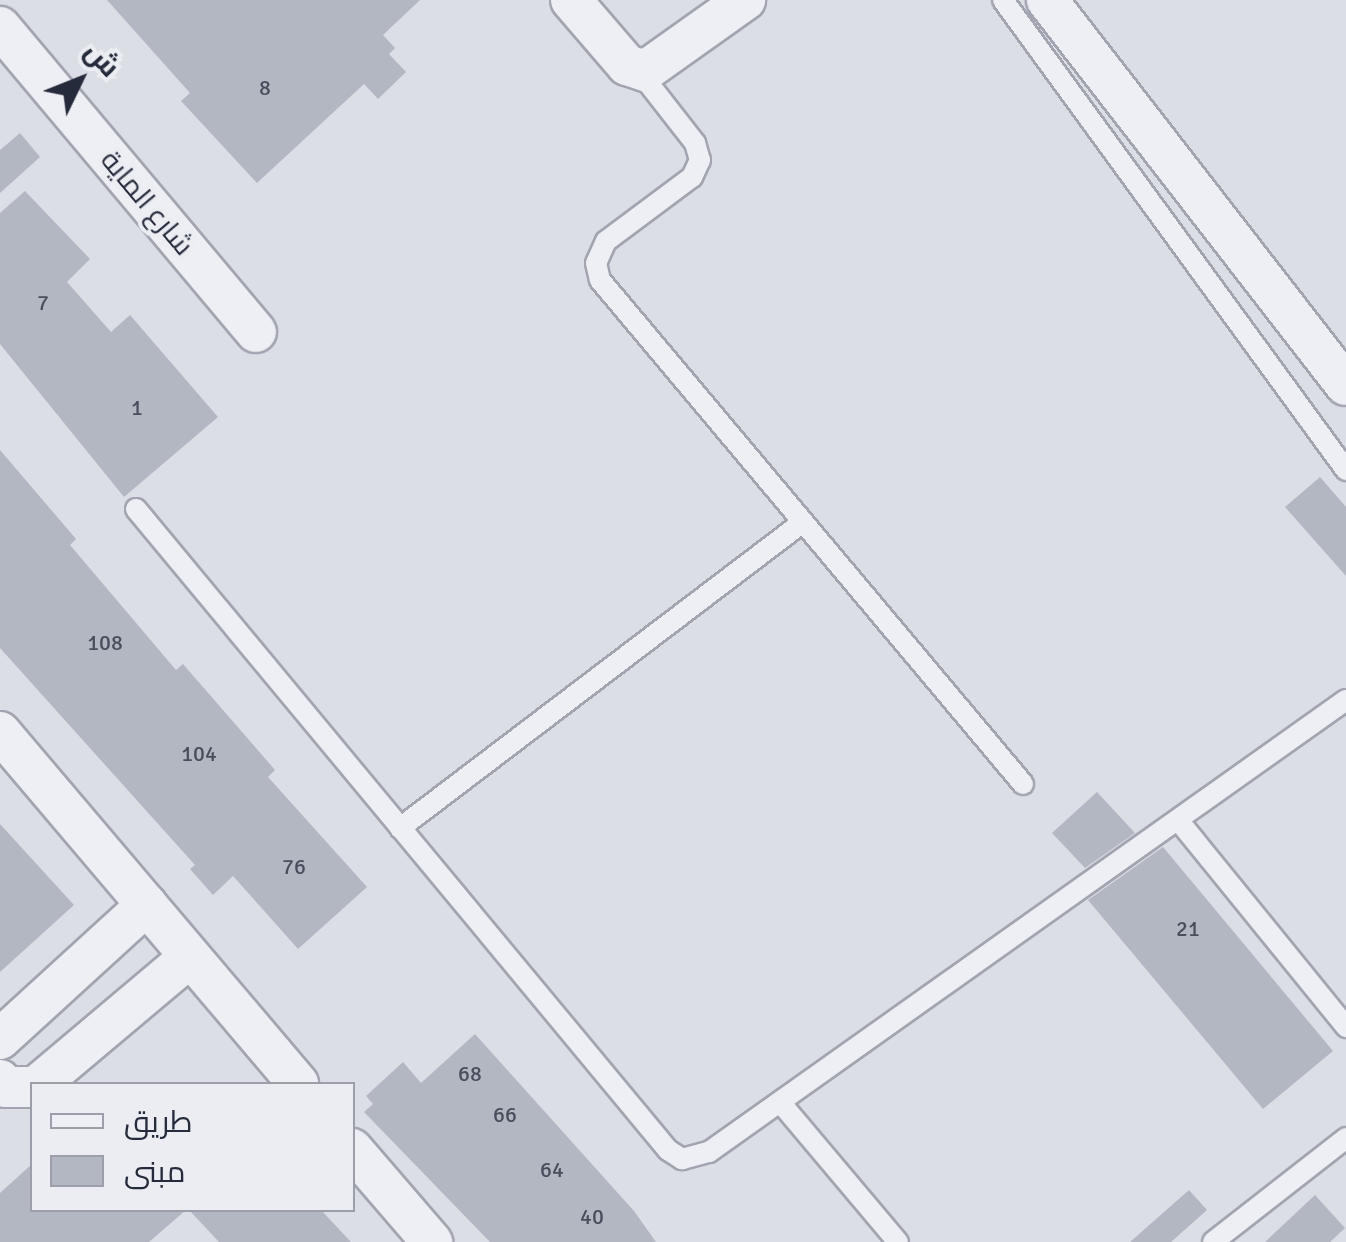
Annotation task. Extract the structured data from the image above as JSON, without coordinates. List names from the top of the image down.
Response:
{
  "streets": {
    "street": ["شارع الماية"]
  },
  "house_numbers": [
    "8",
    "7",
    "1",
    "108",
    "104",
    "76",
    "21",
    "68",
    "66",
    "64",
    "40"
  ],
  "legend": ["طريق", "مبنى"],
  "north": "top right"
}
